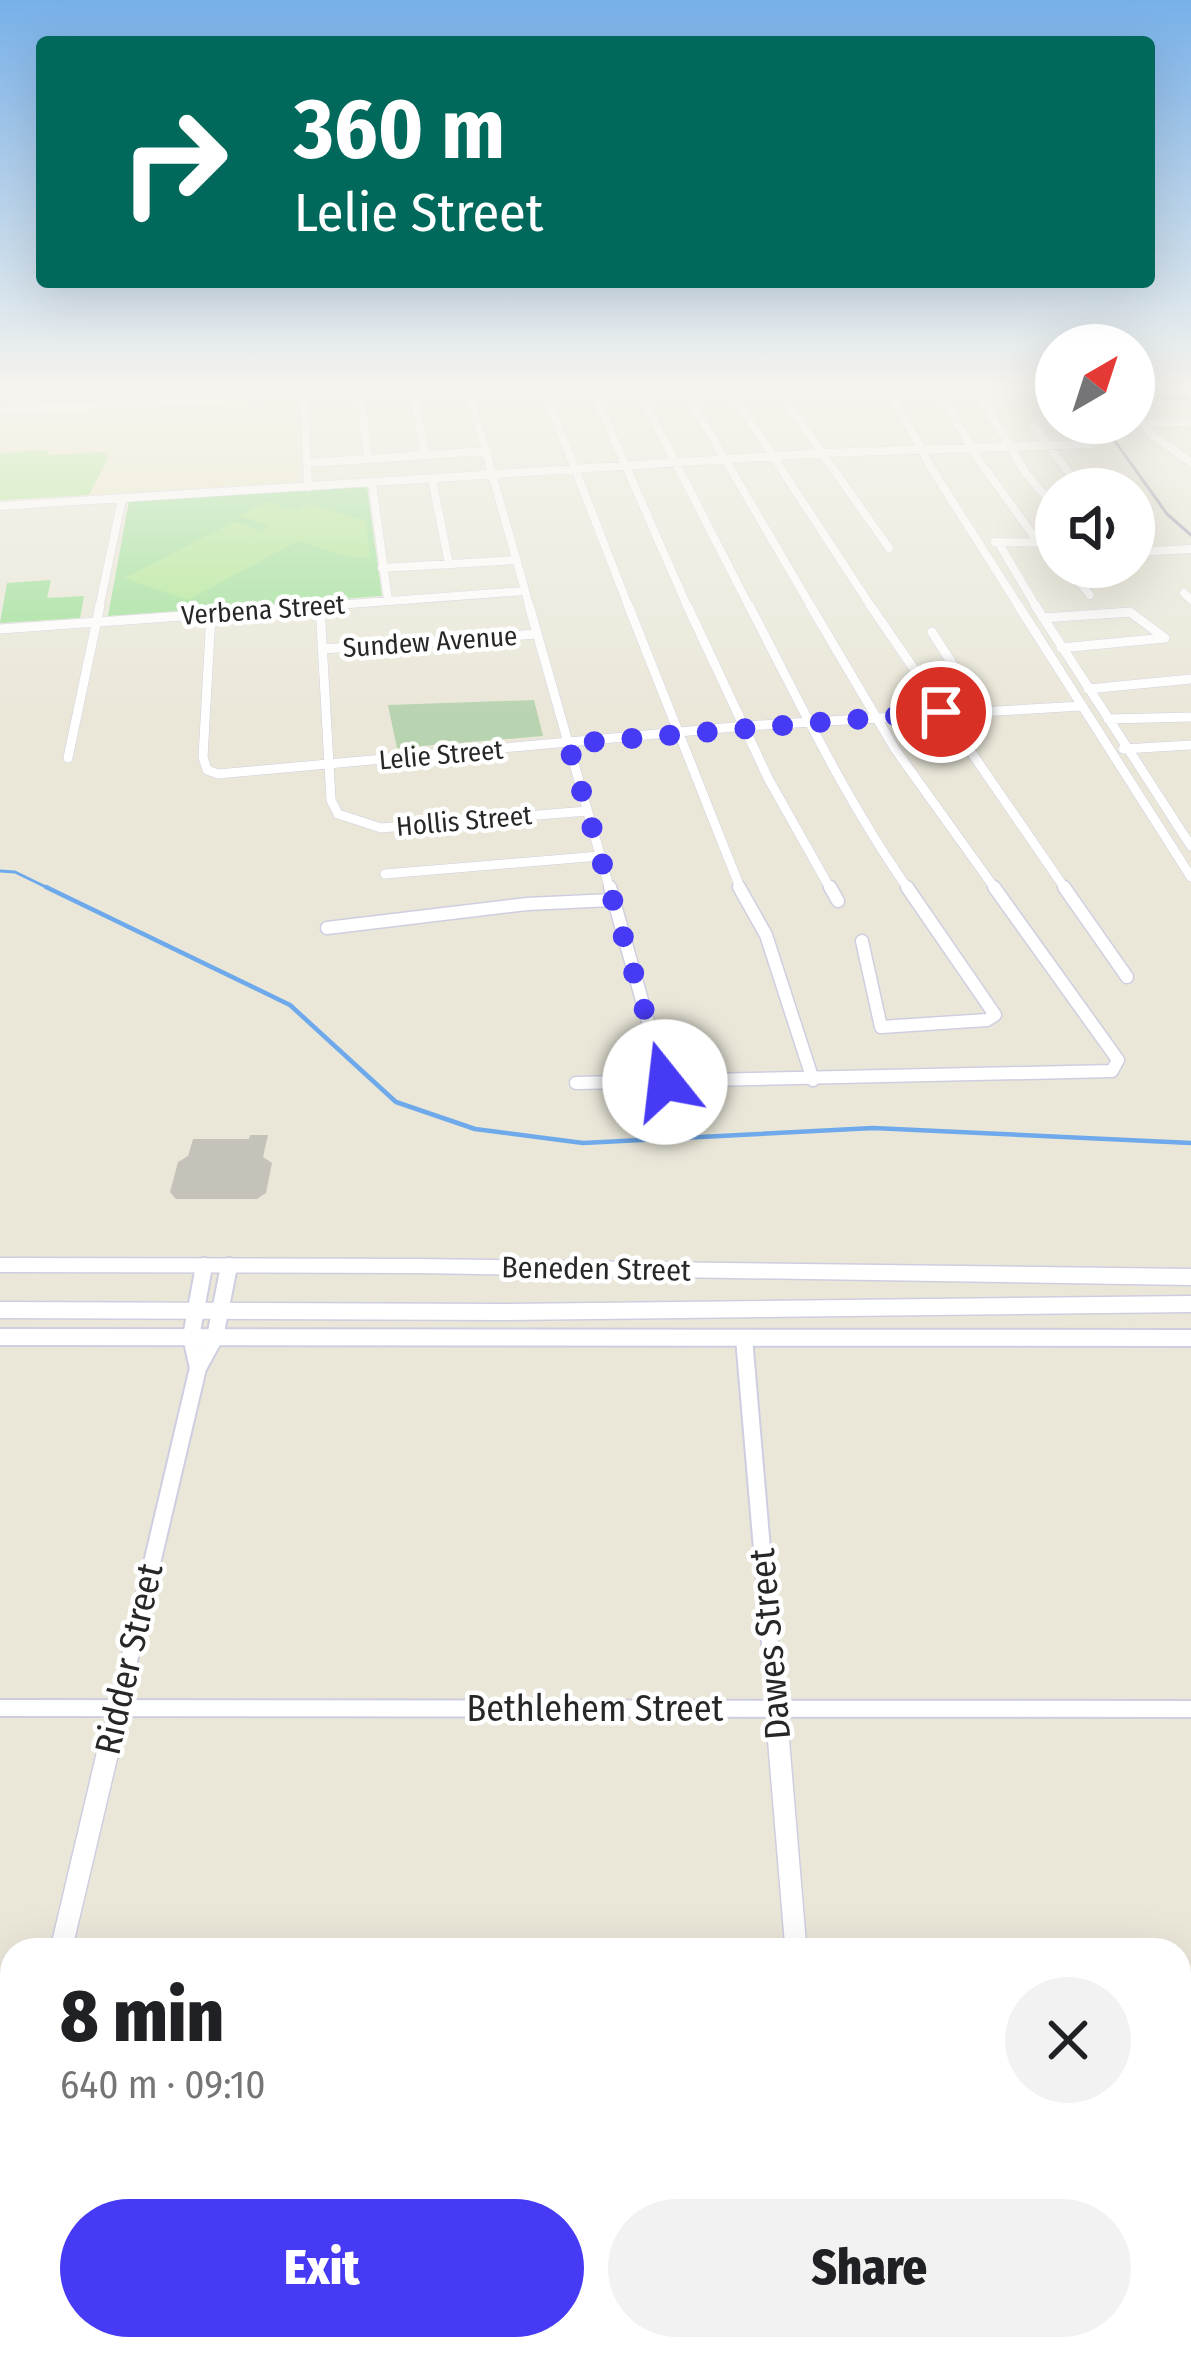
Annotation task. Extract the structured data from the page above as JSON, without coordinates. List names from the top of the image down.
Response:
{
  "streets": {
    "main road": ["Beneden Street"],
    "street": [
      "Verbena Street",
      "Sundew Avenue",
      "Lelie Street",
      "Hollis Street",
      "Dawes Street",
      "Ridder Street",
      "Bethlehem Street"
    ]
  },
  "crossings": [
    ["Verbena Street", "Lelie Street"],
    ["Verbena Street", "Hollis Street"],
    ["Sundew Avenue", "Hollis Street"],
    ["Lelie Street", "Hollis Street"],
    ["Beneden Street", "Ridder Street"],
    ["Dawes Street", "Bethlehem Street"],
    ["Ridder Street", "Bethlehem Street"]
  ],
  "north": "top right",
  "page": {
    "turn": ["360 m", "Lelie Street"],
    "heading": ["8 min", "640 m · 09:10"],
    "buttons": ["Exit", "Share"]
  }
}
